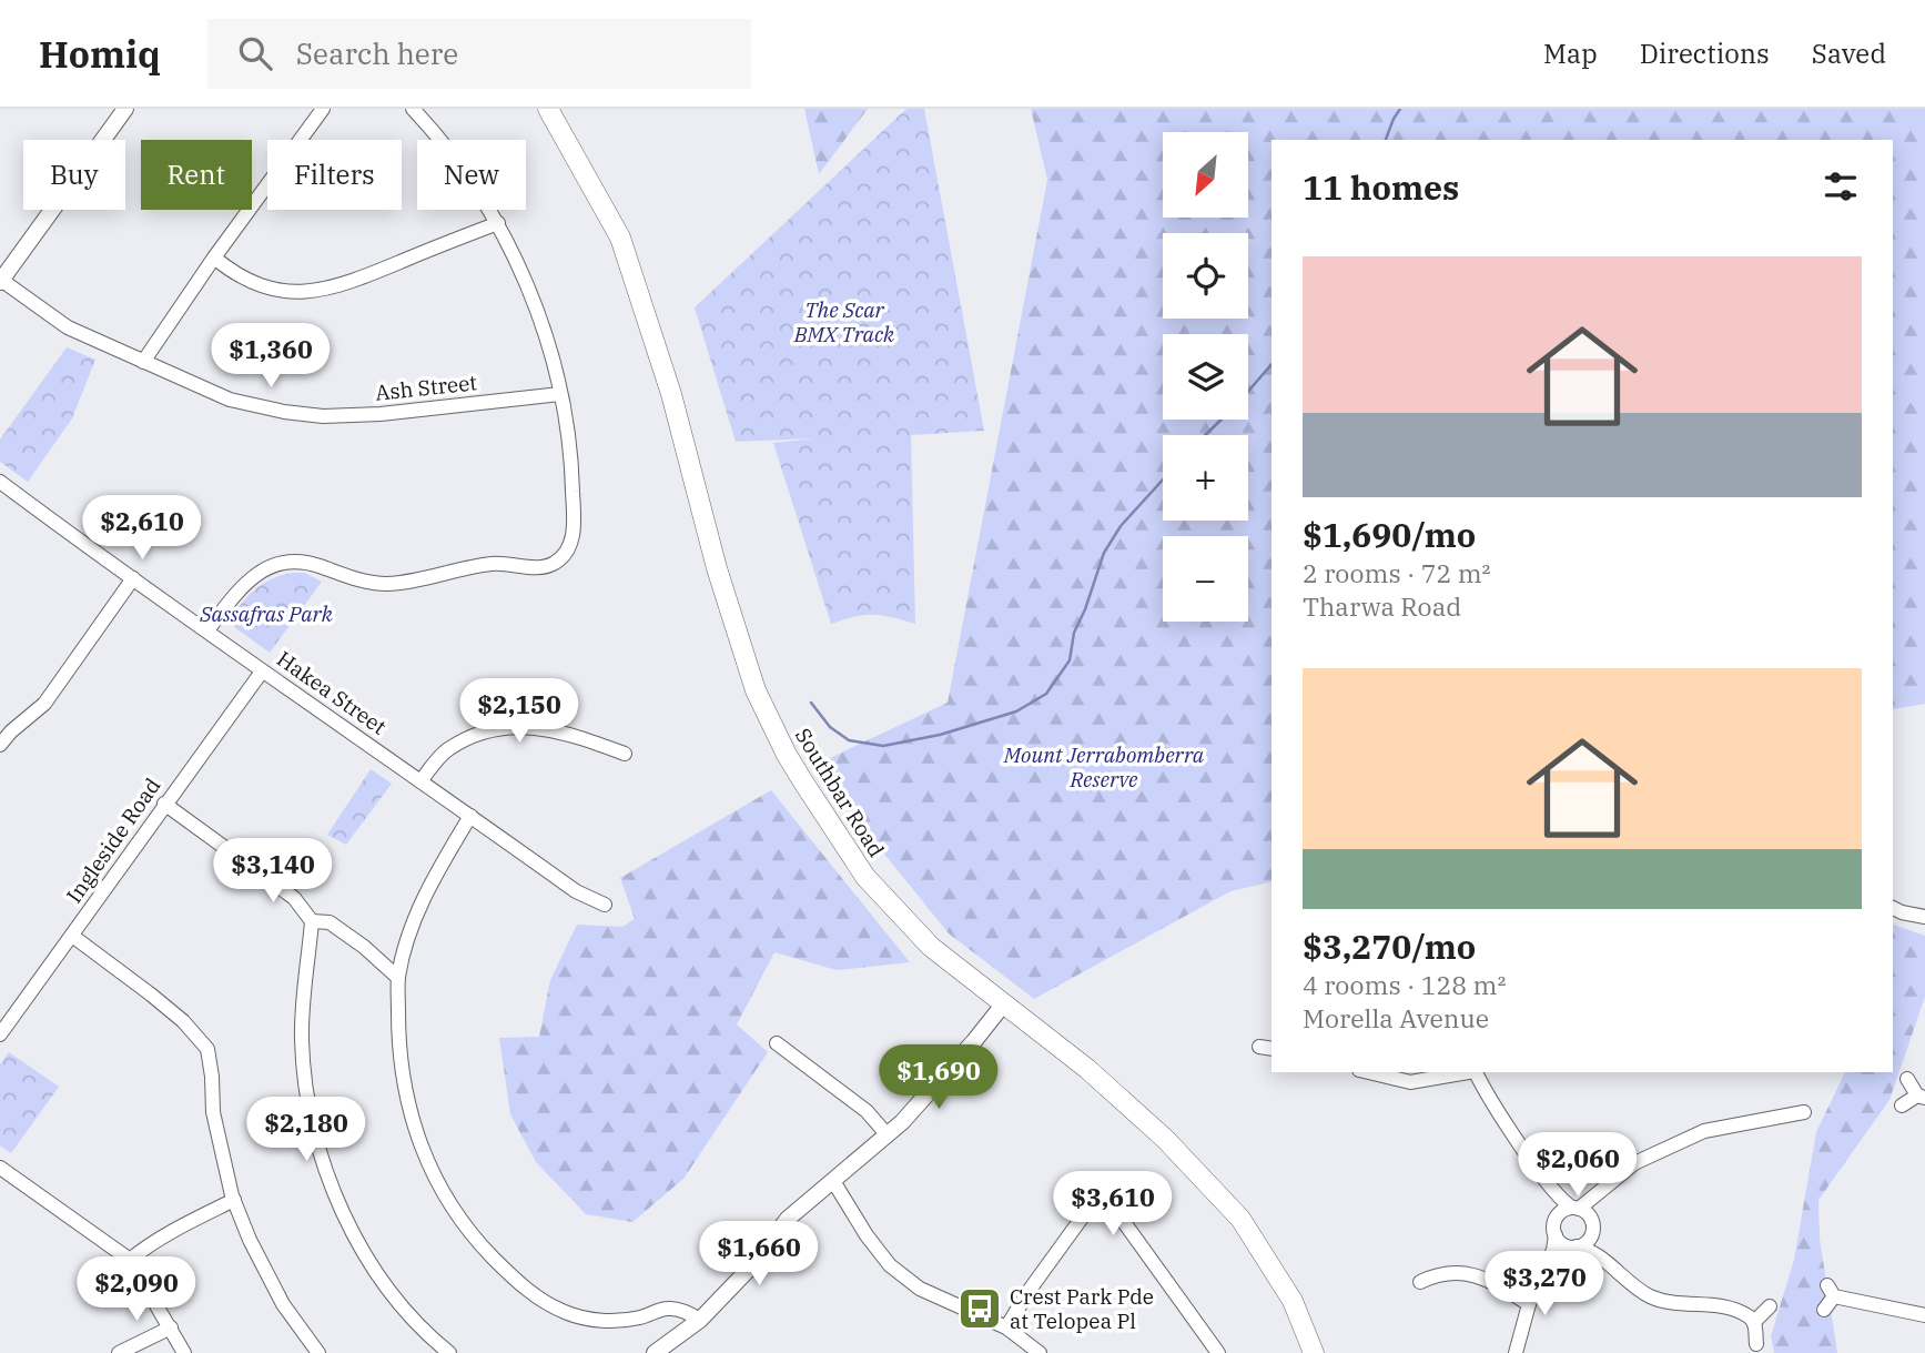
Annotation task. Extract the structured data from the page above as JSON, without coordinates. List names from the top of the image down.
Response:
{
  "streets": {
    "main road": ["Southbar Road"],
    "street": ["Ash Street", "Hakea Street", "Ingleside Road"]
  },
  "crossings": [
    ["Hakea Street", "Ingleside Road"]
  ],
  "parks": ["The Scar BMX Track", "Sassafras Park", "Mount Jerrabomberra Reserve"],
  "places": {
    "bus stop": ["Crest Park Pde at Telopea Pl"]
  },
  "north": "bottom left",
  "page": {
    "header": "Homiq",
    "search": "Search here",
    "nav": ["Map", "Directions", "Saved"],
    "map_buttons": ["+", "−"],
    "chip": [
      "Buy",
      "Rent",
      "Filters",
      "New"
    ],
    "heading": "11 homes",
    "list": [
      {
        "name": "$1,690/mo",
        "note": "2 rooms · 72 m² · Tharwa Road"
      },
      {
        "name": "$3,270/mo",
        "note": "4 rooms · 128 m² · Morella Avenue"
      }
    ],
    "price": [
      "$1,360",
      "$2,610",
      "$2,150",
      "$3,140",
      "$1,690",
      "$2,180",
      "$2,060",
      "$3,610",
      "$1,660",
      "$3,270",
      "$2,090"
    ]
  }
}
